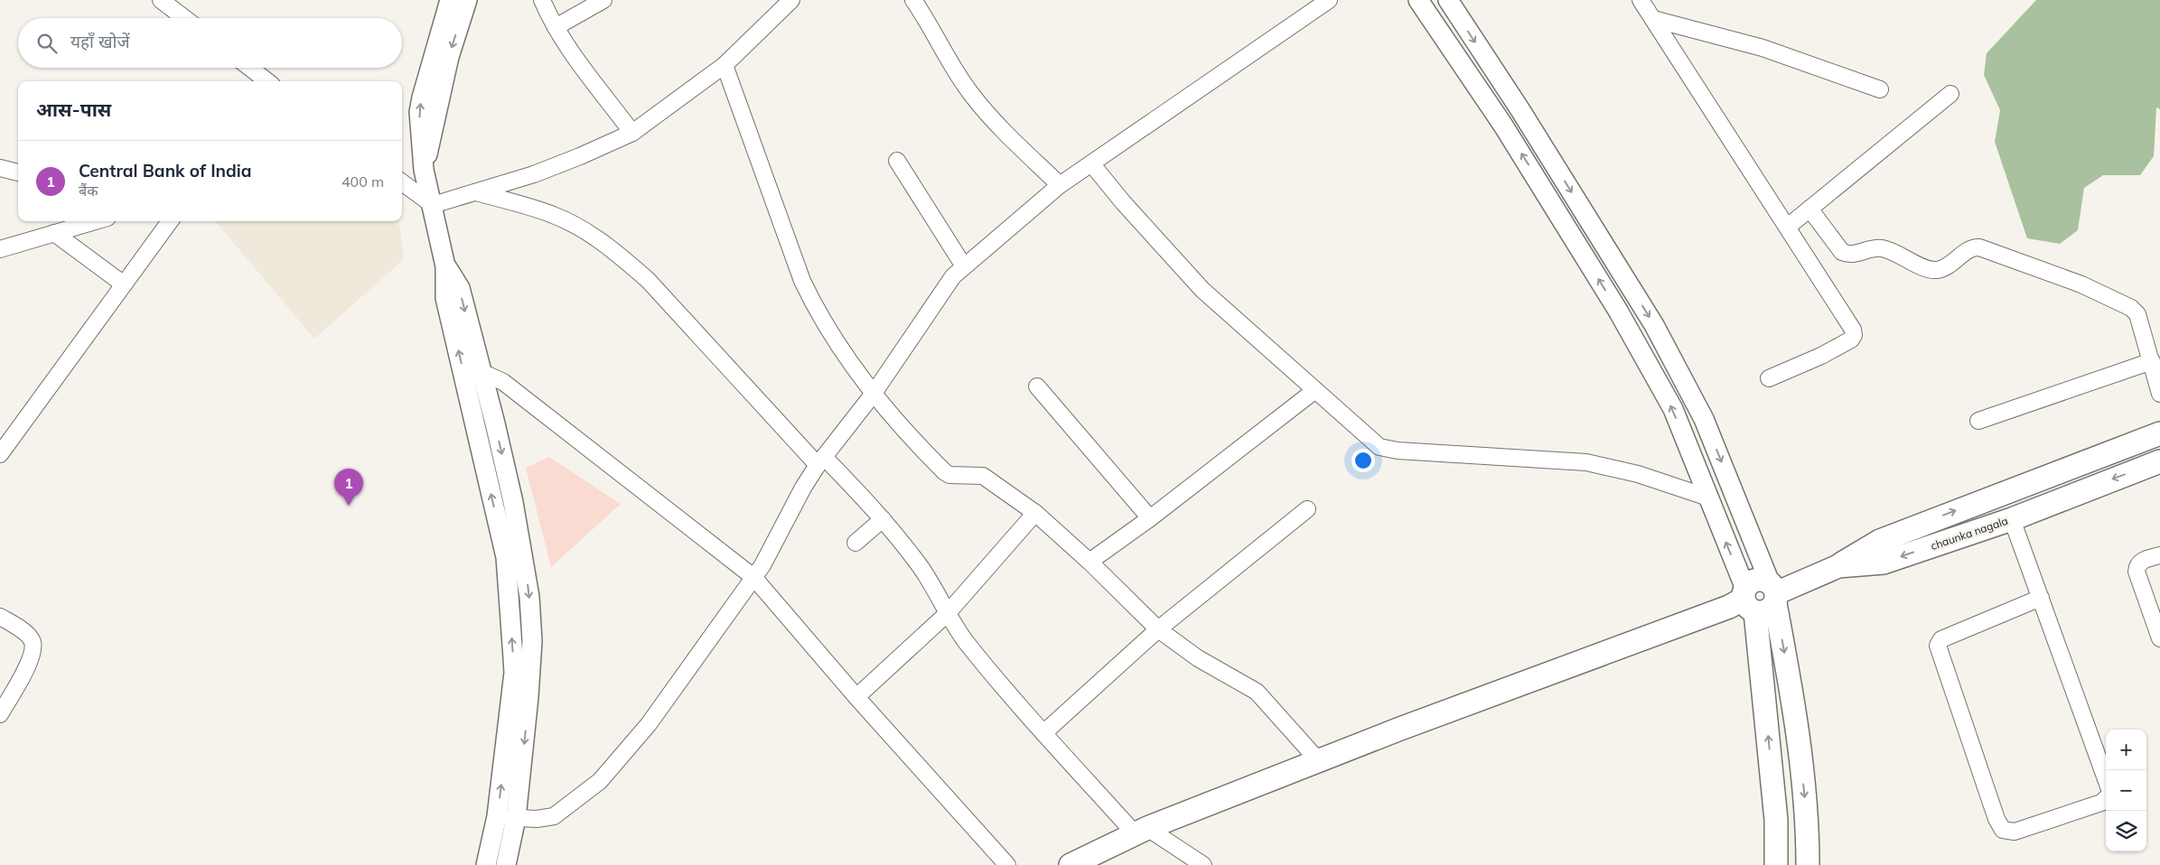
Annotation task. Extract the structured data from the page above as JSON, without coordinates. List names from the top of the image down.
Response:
{
  "streets": {
    "main road": ["chaunka nagala"]
  },
  "page": {
    "search": "यहाँ खोजें",
    "heading": "आस-पास",
    "list": [
      {
        "mark": "1",
        "name": "Central Bank of India",
        "note": "बैंक",
        "value": "400 m"
      }
    ],
    "pins": "1",
    "map_buttons": ["+", "−"]
  }
}
